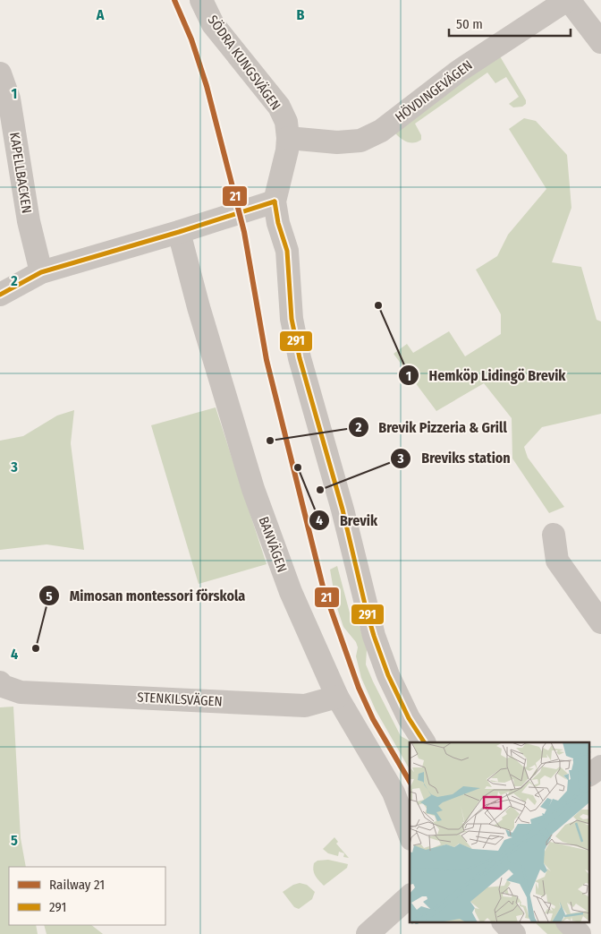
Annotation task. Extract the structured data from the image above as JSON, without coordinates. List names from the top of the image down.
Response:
{
  "streets": {
    "street": [
      "SÖDRA KUNGSVÄGEN",
      "HÖVDINGEVÄGEN",
      "KAPELLBACKEN",
      "BANVÄGEN",
      "STENKILSVÄGEN"
    ]
  },
  "crossings": [
    ["SÖDRA KUNGSVÄGEN", "HÖVDINGEVÄGEN"],
    ["BANVÄGEN", "STENKILSVÄGEN"]
  ],
  "places": [
    "Hemköp Lidingö Brevik",
    "Brevik Pizzeria & Grill",
    "Brevik",
    "Breviks station",
    "Mimosan montessori förskola"
  ],
  "lines": ["rail line 21", "transit line 291"],
  "legend": ["Railway 21", "291"],
  "scale_bar": "50 m",
  "grid": {
    "columns": ["A", "B"],
    "rows": [
      "1",
      "2",
      "3",
      "4",
      "5"
    ]
  }
}
